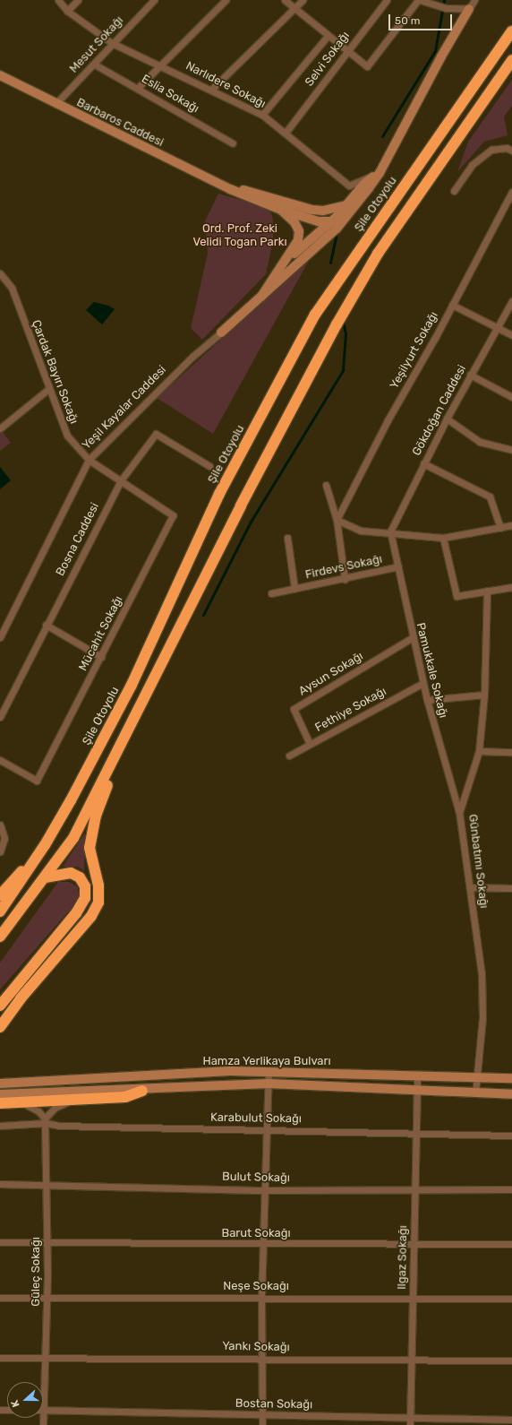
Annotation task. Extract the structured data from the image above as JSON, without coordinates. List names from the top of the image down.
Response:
{
  "streets": {
    "highway": ["Şile Otoyolu"],
    "street": [
      "Mesut Sokağı",
      "Selvi Sokağı",
      "Narlıdere Sokağı",
      "Eslia Sokağı",
      "Barbaros Caddesi",
      "Yeşilyurt Sokağı",
      "Çardak Bayırı Sokağı",
      "Yeşil Kayalar Caddesi",
      "Gökdoğan Caddesi",
      "Bosna Caddesi",
      "Firdevs Sokağı",
      "Mücahit Sokağı",
      "Pamukkale Sokağı",
      "Aysun Sokağı",
      "Fethiye Sokağı",
      "Günbatımı Sokağı",
      "Hamza Yerlikaya Bulvarı",
      "Karabulut Sokağı",
      "Bulut Sokağı",
      "Barut Sokağı",
      "Ilgaz Sokağı",
      "Güleç Sokağı",
      "Neşe Sokağı",
      "Yankı Sokağı",
      "Bostan Sokağı"
    ]
  },
  "crossings": [
    ["Mesut Sokağı", "Narlıdere Sokağı"],
    ["Mesut Sokağı", "Eslia Sokağı"],
    ["Mesut Sokağı", "Barbaros Caddesi"],
    ["Selvi Sokağı", "Narlıdere Sokağı"],
    ["Çardak Bayırı Sokağı", "Yeşil Kayalar Caddesi"],
    ["Çardak Bayırı Sokağı", "Bosna Caddesi"],
    ["Çardak Bayırı Sokağı", "Mücahit Sokağı"],
    ["Gökdoğan Caddesi", "Pamukkale Sokağı"],
    ["Bosna Caddesi", "Mücahit Sokağı"],
    ["Firdevs Sokağı", "Pamukkale Sokağı"],
    ["Pamukkale Sokağı", "Aysun Sokağı"],
    ["Pamukkale Sokağı", "Fethiye Sokağı"],
    ["Pamukkale Sokağı", "Günbatımı Sokağı"],
    ["Aysun Sokağı", "Fethiye Sokağı"],
    ["Günbatımı Sokağı", "Hamza Yerlikaya Bulvarı"],
    ["Hamza Yerlikaya Bulvarı", "Ilgaz Sokağı"],
    ["Karabulut Sokağı", "Ilgaz Sokağı"],
    ["Karabulut Sokağı", "Güleç Sokağı"],
    ["Bulut Sokağı", "Ilgaz Sokağı"],
    ["Bulut Sokağı", "Güleç Sokağı"],
    ["Barut Sokağı", "Ilgaz Sokağı"],
    ["Barut Sokağı", "Güleç Sokağı"],
    ["Ilgaz Sokağı", "Neşe Sokağı"],
    ["Ilgaz Sokağı", "Yankı Sokağı"],
    ["Ilgaz Sokağı", "Bostan Sokağı"],
    ["Güleç Sokağı", "Neşe Sokağı"],
    ["Güleç Sokağı", "Yankı Sokağı"],
    ["Güleç Sokağı", "Bostan Sokağı"]
  ],
  "parks": ["Ord. Prof. Zeki Velidi Togan Parkı"],
  "scale_bar": "50 m",
  "north": "left"
}
